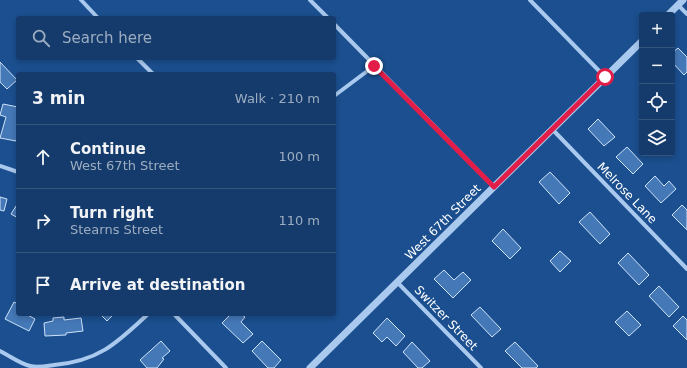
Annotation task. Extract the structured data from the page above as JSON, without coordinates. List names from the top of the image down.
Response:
{
  "streets": {
    "street": ["Melrose Lane", "West 67th Street", "Switzer Street"]
  },
  "crossings": [
    ["Melrose Lane", "West 67th Street"],
    ["West 67th Street", "Switzer Street"]
  ],
  "page": {
    "map_buttons": ["+", "−"],
    "search": "Search here",
    "heading": ["3 min", "Walk · 210 m"],
    "list": [
      ["Continue", "West 67th Street", "100 m"],
      ["Turn right", "Stearns Street", "110 m"],
      "Arrive at destination"
    ]
  }
}
